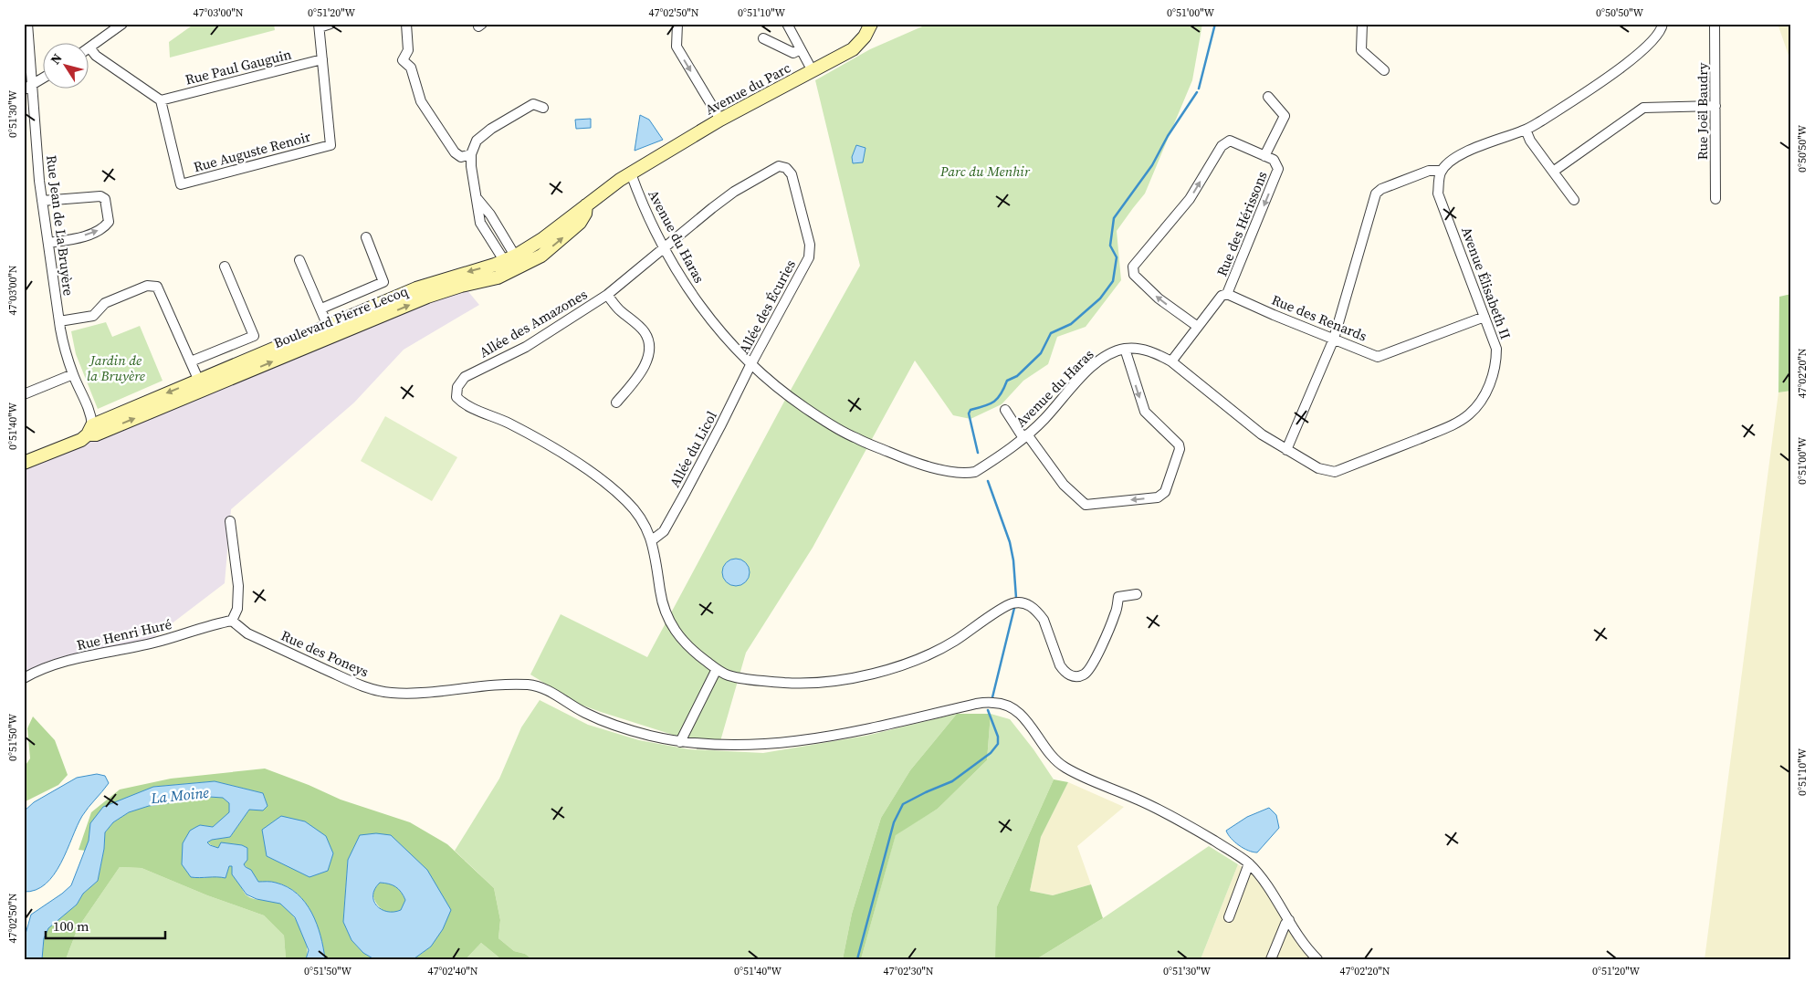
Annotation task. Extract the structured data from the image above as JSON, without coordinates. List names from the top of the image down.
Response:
{
  "streets": {
    "street": [
      "Rue Paul Gauguin",
      "Avenue du Parc",
      "Rue Joël Baudry",
      "Rue Auguste Renoir",
      "Rue des Hérissons",
      "Rue Jean de La Bruyère",
      "Avenue du Haras",
      "Avenue Élisabeth II",
      "Allée des Écuries",
      "Boulevard Pierre Lecoq",
      "Rue des Renards",
      "Allée des Amazones",
      "Allée du Licol",
      "Rue Henri Huré",
      "Rue des Poneys"
    ]
  },
  "crossings": [
    ["Rue Paul Gauguin", "Rue Auguste Renoir"],
    ["Avenue du Parc", "Avenue du Haras"],
    ["Avenue du Parc", "Boulevard Pierre Lecoq"],
    ["Rue des Hérissons", "Rue des Renards"],
    ["Rue Jean de La Bruyère", "Boulevard Pierre Lecoq"],
    ["Avenue du Haras", "Avenue Élisabeth II"],
    ["Avenue du Haras", "Allée des Écuries"],
    ["Avenue du Haras", "Boulevard Pierre Lecoq"],
    ["Avenue du Haras", "Allée des Amazones"],
    ["Avenue du Haras", "Allée du Licol"],
    ["Avenue Élisabeth II", "Rue des Renards"],
    ["Allée des Écuries", "Allée des Amazones"],
    ["Allée des Écuries", "Allée du Licol"],
    ["Allée des Amazones", "Allée du Licol"],
    ["Rue Henri Huré", "Rue des Poneys"]
  ],
  "water": ["La Moine"],
  "parks": ["Parc du Menhir", "Jardin de la Bruyère"],
  "scale_bar": "100 m",
  "north": "top left",
  "coordinates": [
    "47°03'00\"N",
    "0°51'20\"W",
    "47°02'50\"N",
    "0°51'10\"W",
    "0°51'00\"W",
    "0°50'50\"W",
    "0°51'30\"W",
    "47°02'20\"N",
    "0°51'40\"W",
    "0°51'50\"W",
    "47°02'40\"N",
    "47°02'30\"N"
  ]
}
